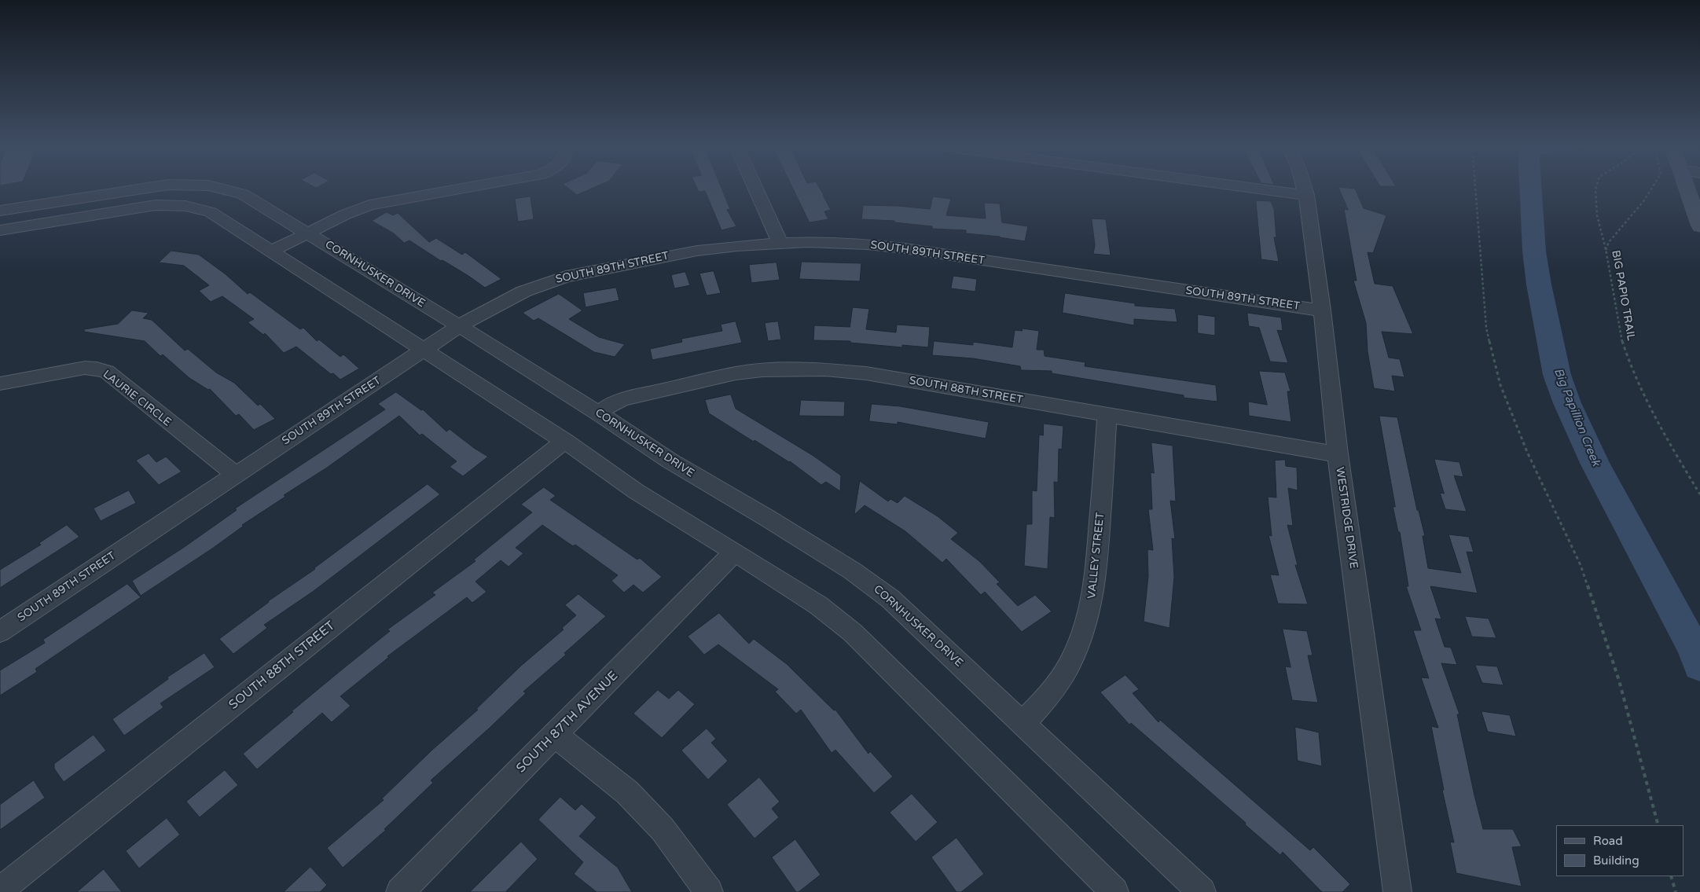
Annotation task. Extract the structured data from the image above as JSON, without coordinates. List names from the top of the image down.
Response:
{
  "streets": {
    "street": [
      "SOUTH 89TH STREET",
      "CORNHUSKER DRIVE",
      "SOUTH 88TH STREET",
      "LAURIE CIRCLE",
      "WESTRIDGE DRIVE",
      "VALLEY STREET",
      "SOUTH 87TH AVENUE"
    ],
    "path": ["BIG PAPIO TRAIL"]
  },
  "crossings": [
    ["SOUTH 89TH STREET", "CORNHUSKER DRIVE"],
    ["SOUTH 89TH STREET", "LAURIE CIRCLE"],
    ["SOUTH 89TH STREET", "WESTRIDGE DRIVE"],
    ["CORNHUSKER DRIVE", "SOUTH 88TH STREET"],
    ["CORNHUSKER DRIVE", "VALLEY STREET"],
    ["SOUTH 88TH STREET", "WESTRIDGE DRIVE"],
    ["SOUTH 88TH STREET", "VALLEY STREET"]
  ],
  "water": ["Big Papillion Creek"],
  "legend": ["Road", "Building"]
}
